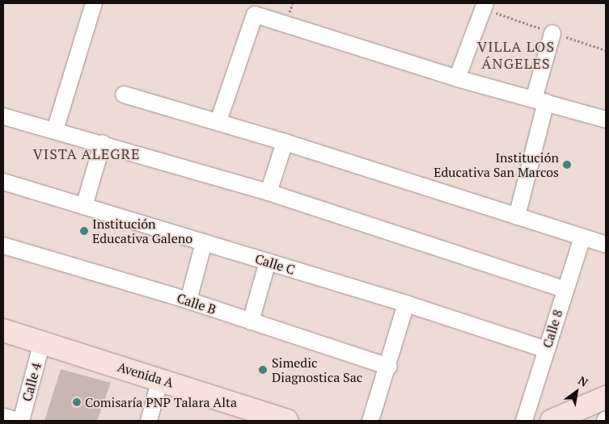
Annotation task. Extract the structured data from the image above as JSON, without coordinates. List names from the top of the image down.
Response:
{
  "streets": {
    "street": [
      "Calle C",
      "Calle B",
      "Calle 8",
      "Avenida A",
      "Calle 4"
    ]
  },
  "crossings": [
    ["Calle C", "Calle 8"],
    ["Avenida A", "Calle 4"]
  ],
  "districts": ["VILLA LOS ÁNGELES", "VISTA ALEGRE"],
  "places": [
    "Institución Educativa San Marcos",
    "Institución Educativa Galeno",
    "Simedic Diagnostica Sac",
    "Comisaría PNP Talara Alta"
  ],
  "north": "top right"
}
